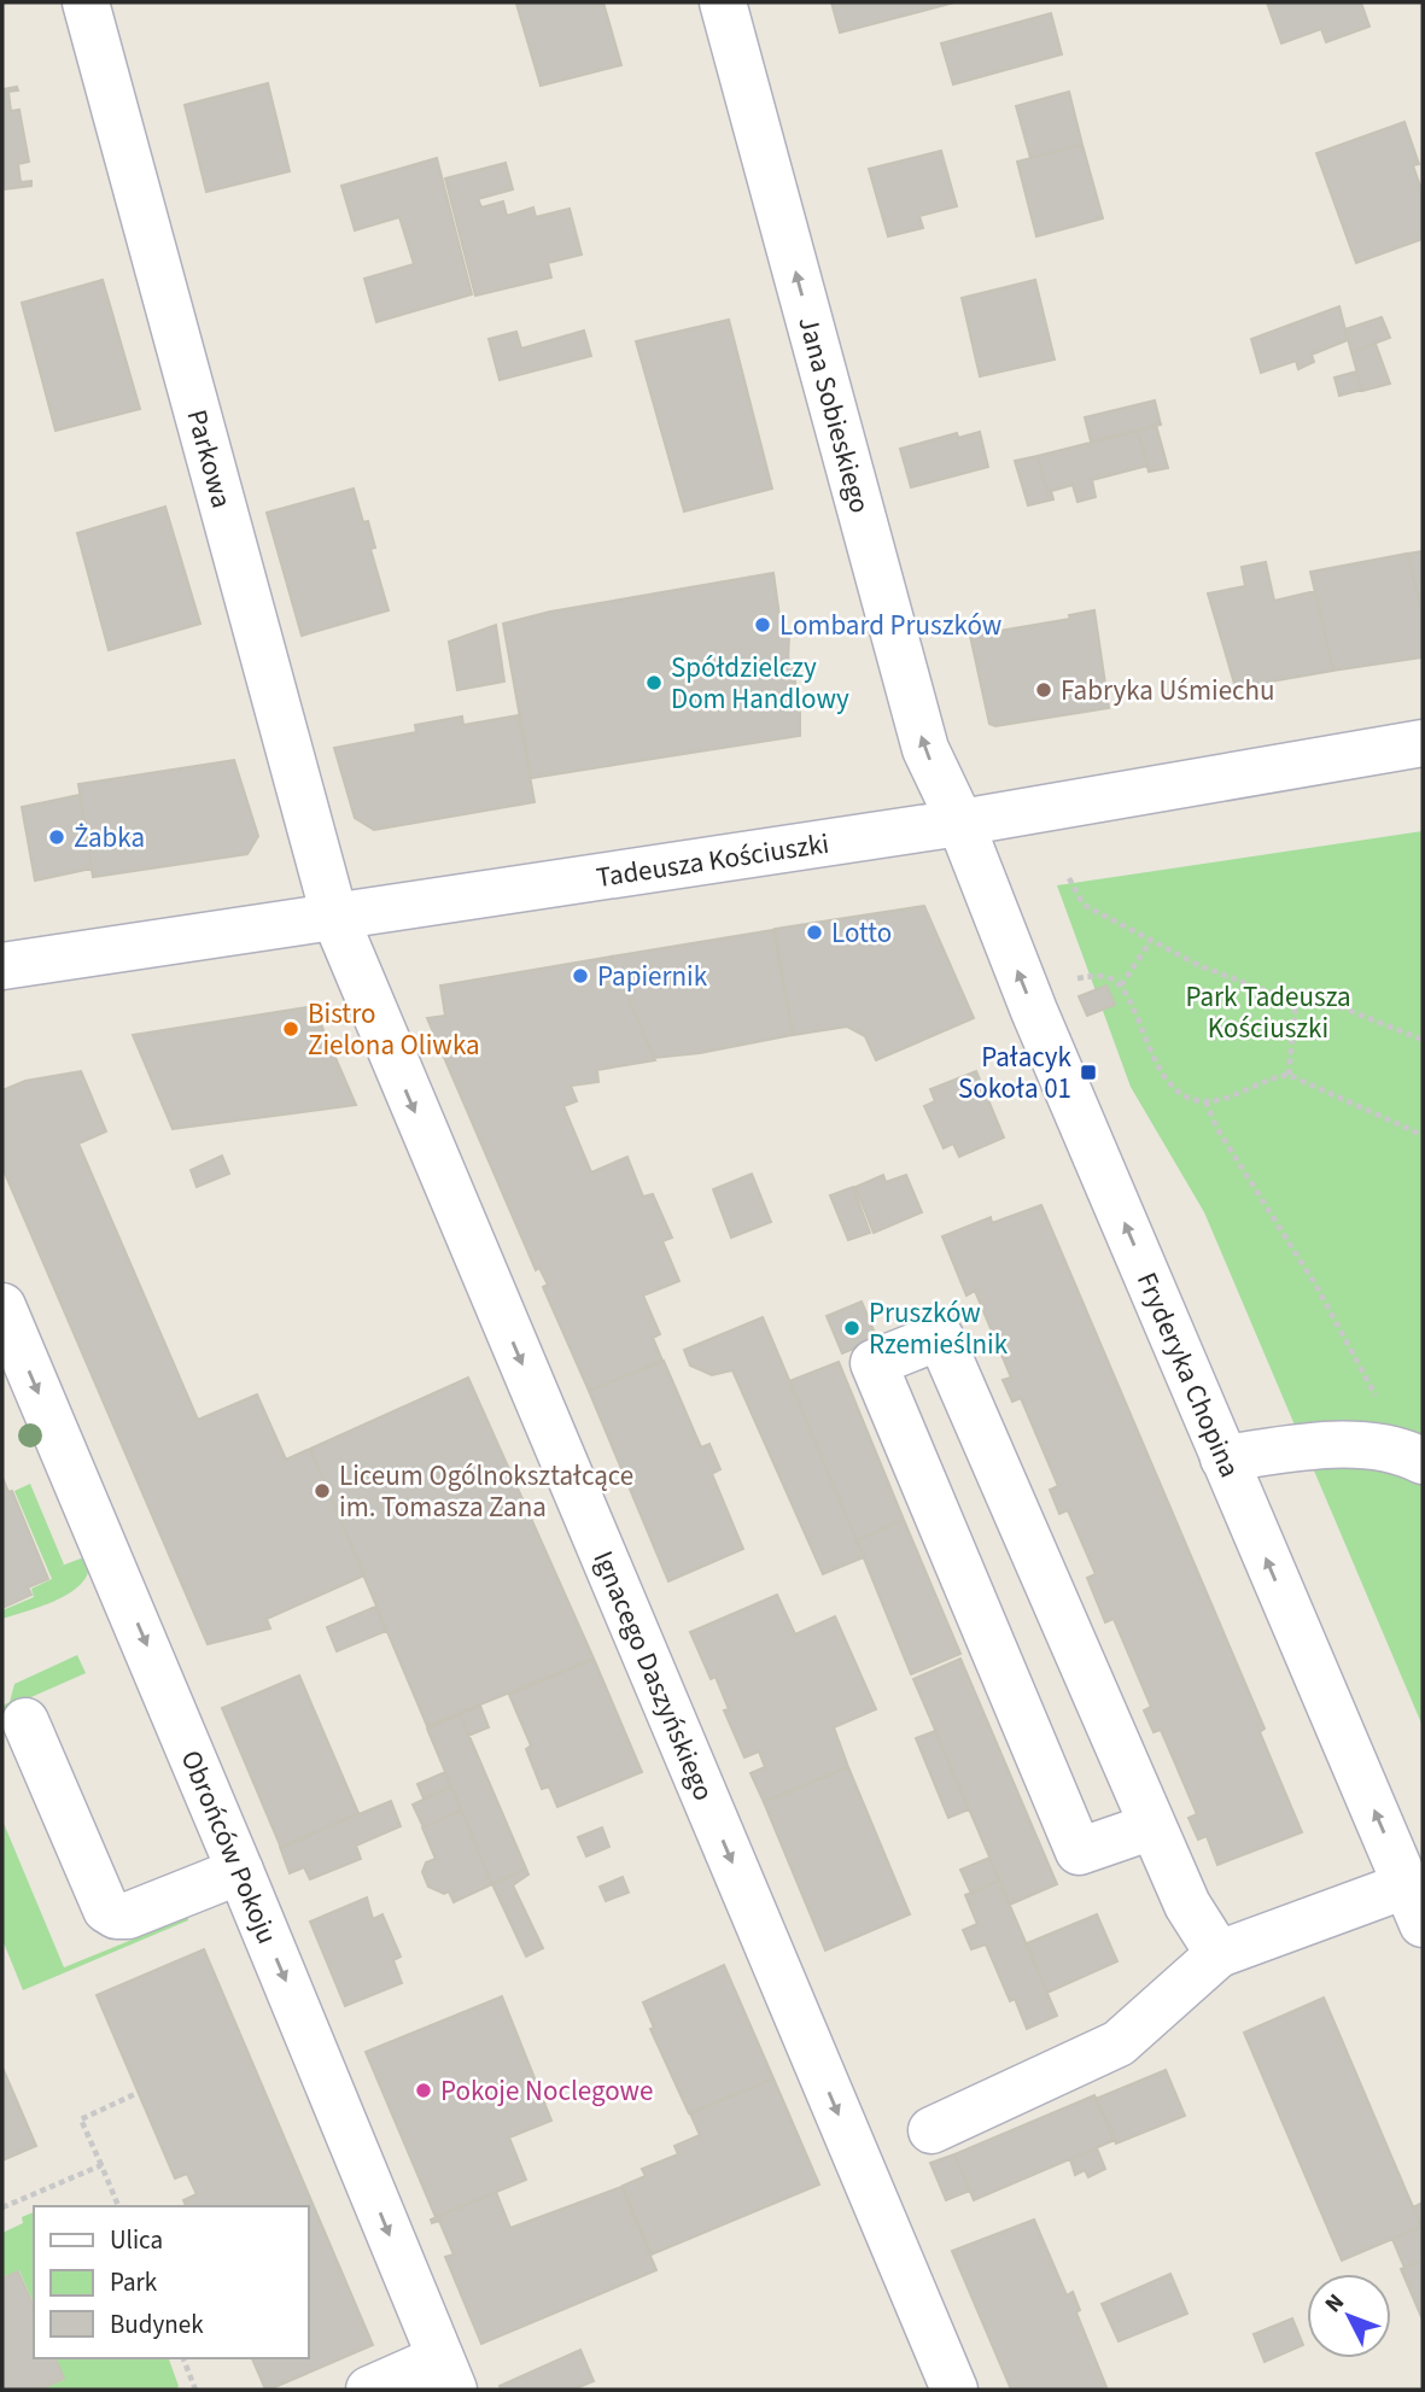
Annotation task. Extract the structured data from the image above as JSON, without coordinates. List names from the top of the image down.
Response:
{
  "streets": {
    "street": [
      "Jana Sobieskiego",
      "Parkowa",
      "Tadeusza Kościuszki",
      "Fryderyka Chopina",
      "Ignacego Daszyńskiego",
      "Obrońców Pokoju"
    ]
  },
  "crossings": [
    ["Jana Sobieskiego", "Tadeusza Kościuszki"],
    ["Jana Sobieskiego", "Fryderyka Chopina"],
    ["Parkowa", "Tadeusza Kościuszki"],
    ["Parkowa", "Ignacego Daszyńskiego"],
    ["Tadeusza Kościuszki", "Fryderyka Chopina"],
    ["Tadeusza Kościuszki", "Ignacego Daszyńskiego"]
  ],
  "one_way": [
    "Jana Sobieskiego",
    "Fryderyka Chopina",
    "Ignacego Daszyńskiego",
    "Obrońców Pokoju"
  ],
  "parks": ["Park Tadeusza Kościuszki"],
  "places": {
    "other": [
      "Lombard Pruszków",
      "Spółdzielczy Dom Handlowy",
      "Fabryka Uśmiechu",
      "Żabka",
      "Lotto",
      "Papiernik",
      "Bistro Zielona Oliwka",
      "Pruszków Rzemieślnik",
      "Liceum Ogólnokształcące im. Tomasza Zana",
      "Pokoje Noclegowe"
    ],
    "transit": ["Pałacyk Sokoła 01"]
  },
  "legend": ["Ulica", "Park", "Budynek"],
  "north": "top left"
}
